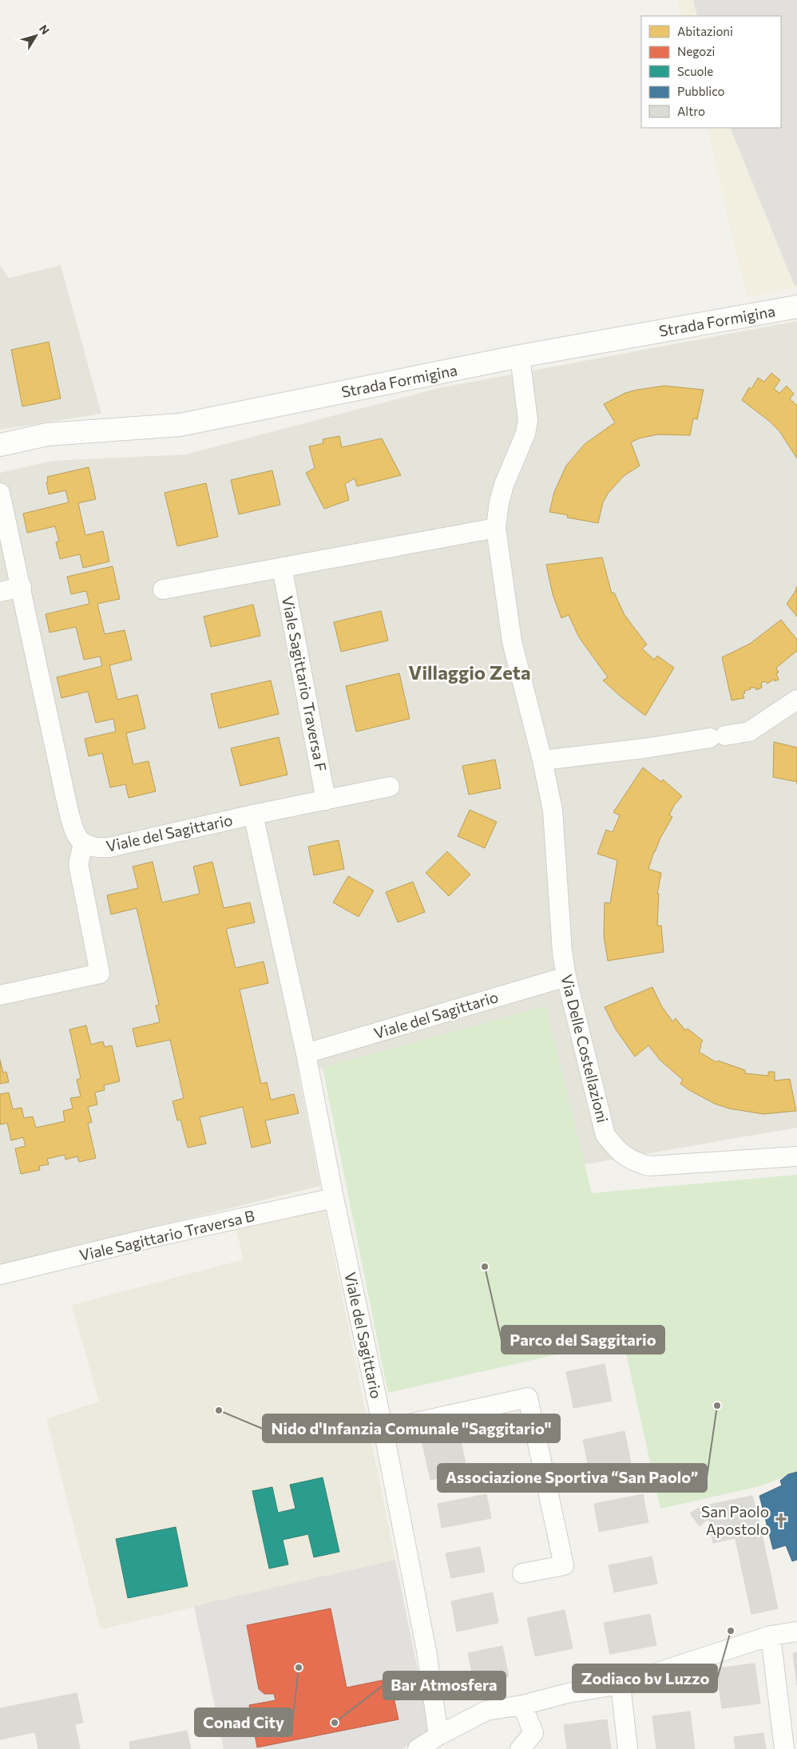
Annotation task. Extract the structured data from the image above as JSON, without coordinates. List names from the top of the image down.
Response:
{
  "streets": {
    "street": [
      "Strada Formigina",
      "Viale Sagittario Traversa F",
      "Viale del Sagittario",
      "Via Delle Costellazioni",
      "Viale Sagittario Traversa B"
    ]
  },
  "crossings": [
    ["Strada Formigina", "Via Delle Costellazioni"],
    ["Viale del Sagittario", "Via Delle Costellazioni"],
    ["Viale del Sagittario", "Viale Sagittario Traversa B"]
  ],
  "districts": ["Villaggio Zeta"],
  "places": {
    "other": [
      "Parco del Saggitario",
      "Associazione Sportiva “San Paolo”",
      "Nido d'Infanzia Comunale \"Saggitario\"",
      "Zodiaco bv Luzzo",
      "Conad City",
      "Bar Atmosfera"
    ],
    "church": ["San Paolo Apostolo"]
  },
  "legend": [
    "Abitazioni",
    "Negozi",
    "Scuole",
    "Pubblico",
    "Altro"
  ],
  "north": "top right"
}
